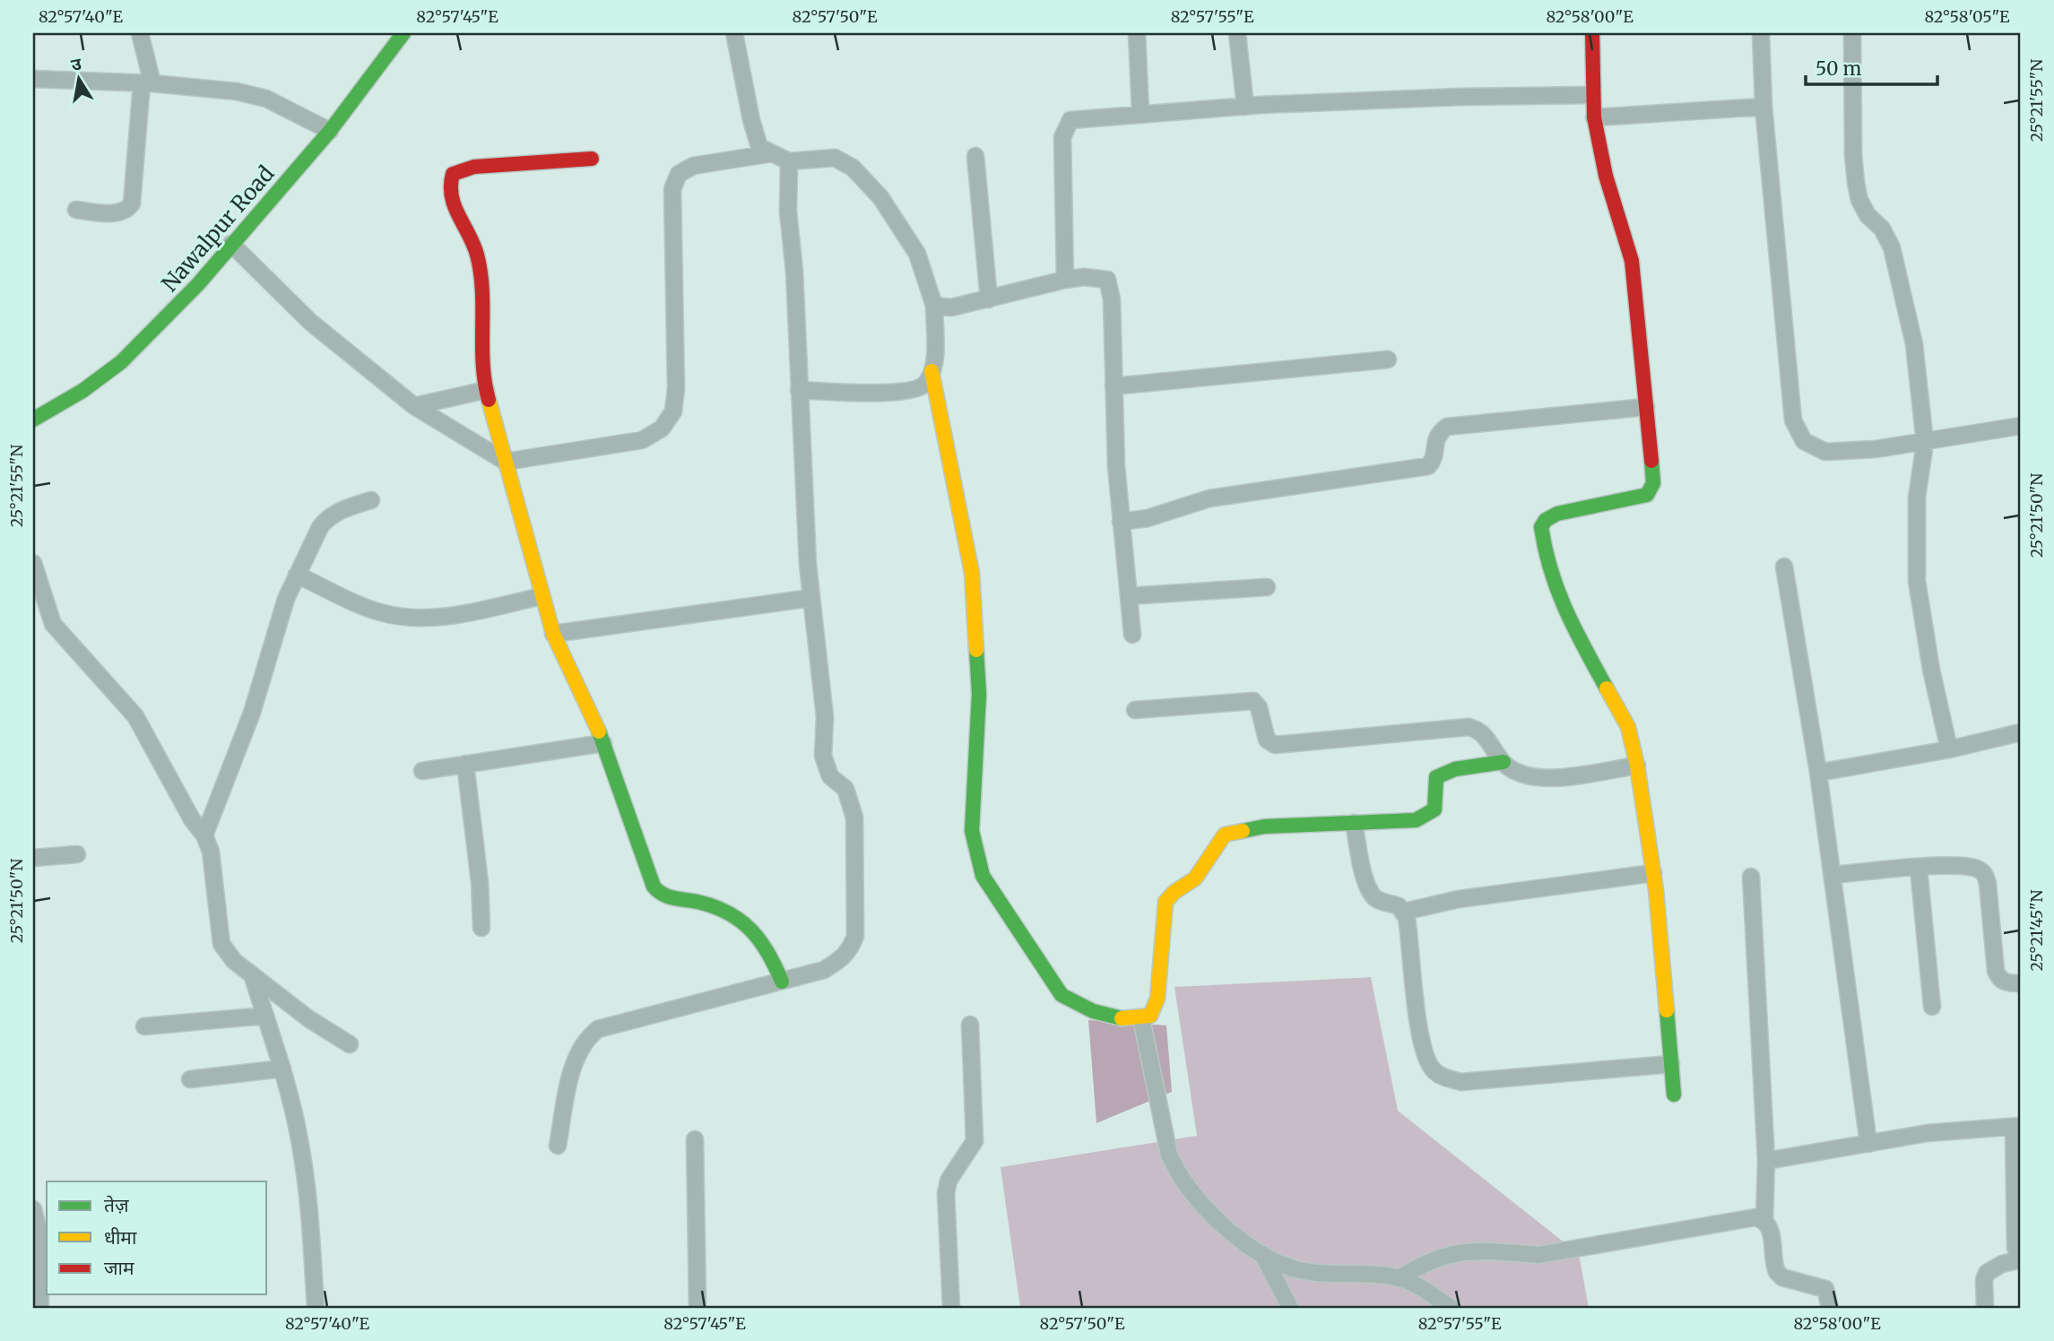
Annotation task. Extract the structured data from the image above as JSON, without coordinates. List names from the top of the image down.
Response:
{
  "streets": {
    "street": ["Nawalpur Road"]
  },
  "legend": ["तेज़", "धीमा", "जाम"],
  "scale_bar": "50 m",
  "north": "top",
  "coordinates": [
    "82°57'40\"E",
    "82°57'45\"E",
    "82°57'50\"E",
    "82°57'55\"E",
    "82°58'00\"E",
    "82°58'05\"E",
    "25°21'55\"N",
    "25°21'50\"N",
    "25°21'45\"N"
  ]
}
